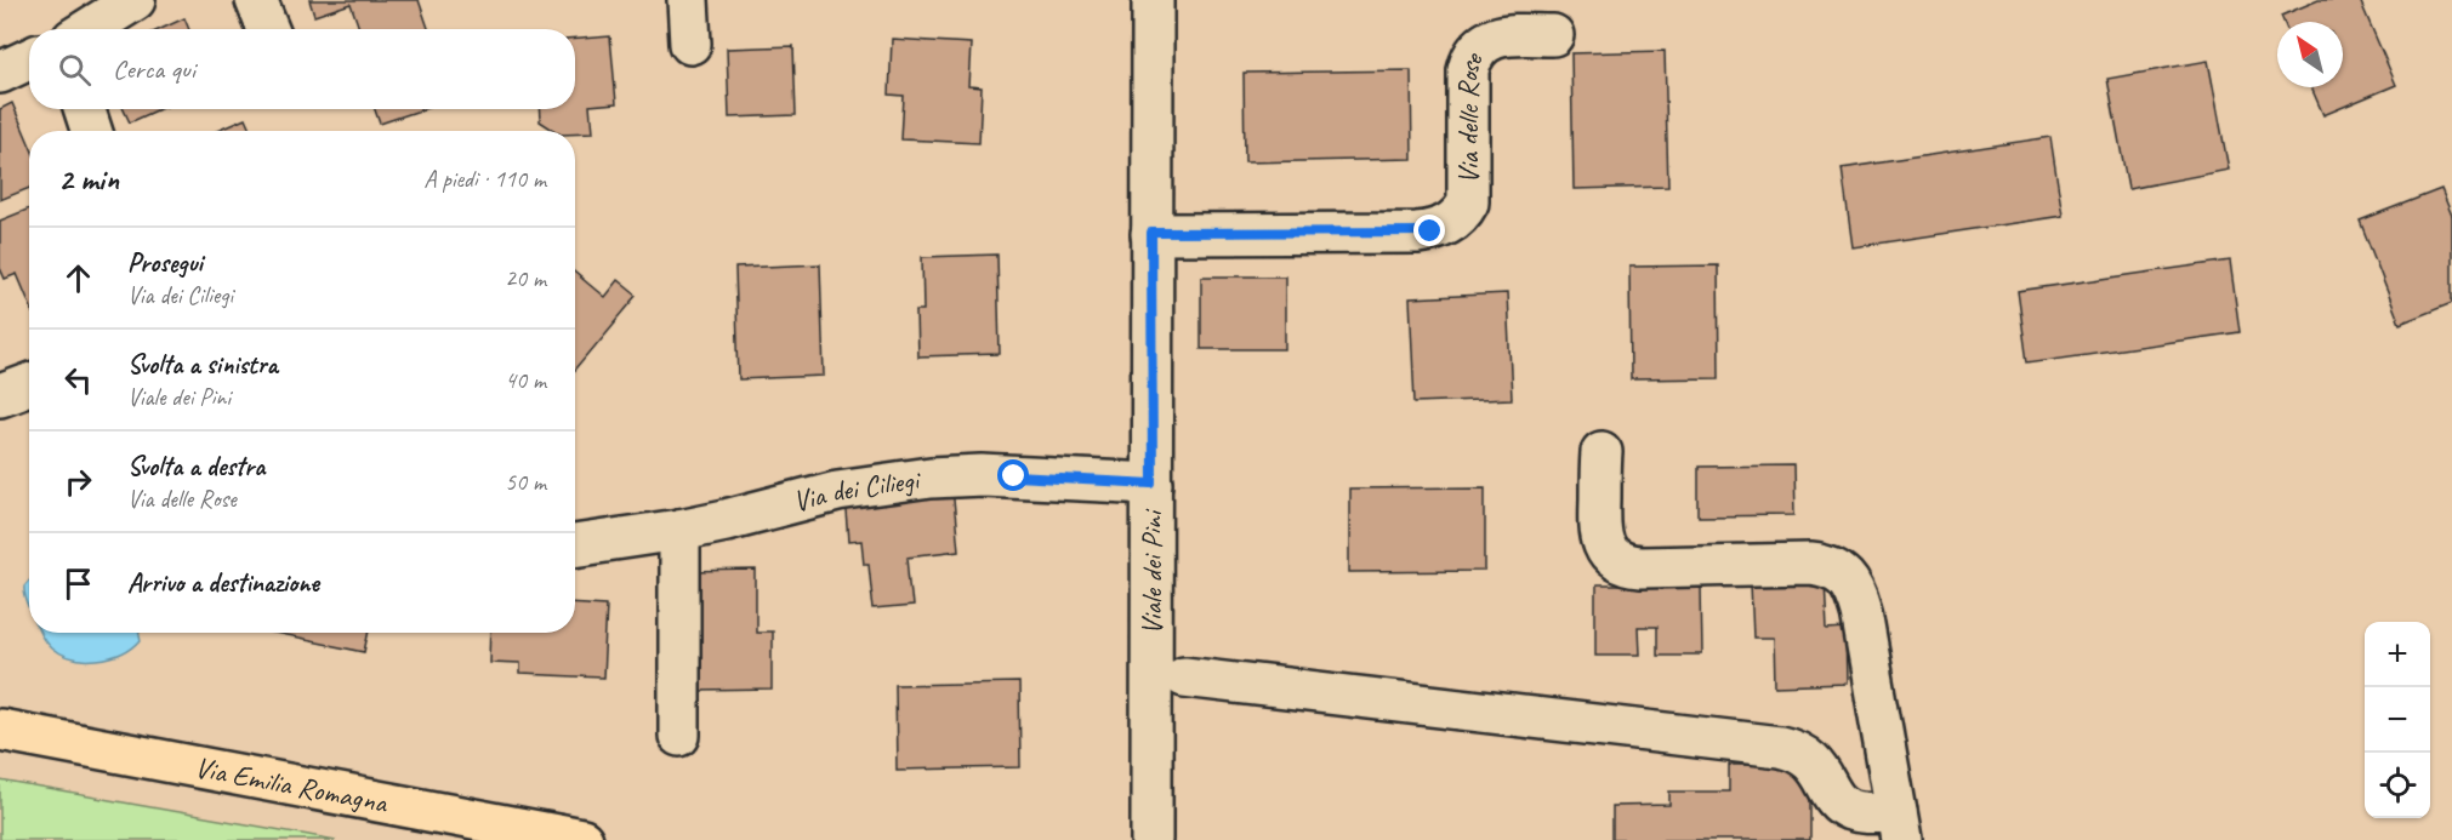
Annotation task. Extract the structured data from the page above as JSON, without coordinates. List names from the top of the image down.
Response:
{
  "streets": {
    "main road": ["Via Emilia Romagna"],
    "street": ["Via delle Rose", "Via dei Ciliegi", "Viale dei Pini"]
  },
  "crossings": [
    ["Via delle Rose", "Viale dei Pini"],
    ["Via dei Ciliegi", "Viale dei Pini"]
  ],
  "north": "top left",
  "page": {
    "search": "Cerca qui",
    "heading": ["2 min", "A piedi · 110 m"],
    "list": [
      ["Prosegui", "Via dei Ciliegi", "20 m"],
      ["Svolta a sinistra", "Viale dei Pini", "40 m"],
      ["Svolta a destra", "Via delle Rose", "50 m"],
      "Arrivo a destinazione"
    ],
    "map_buttons": ["+", "−"]
  }
}
